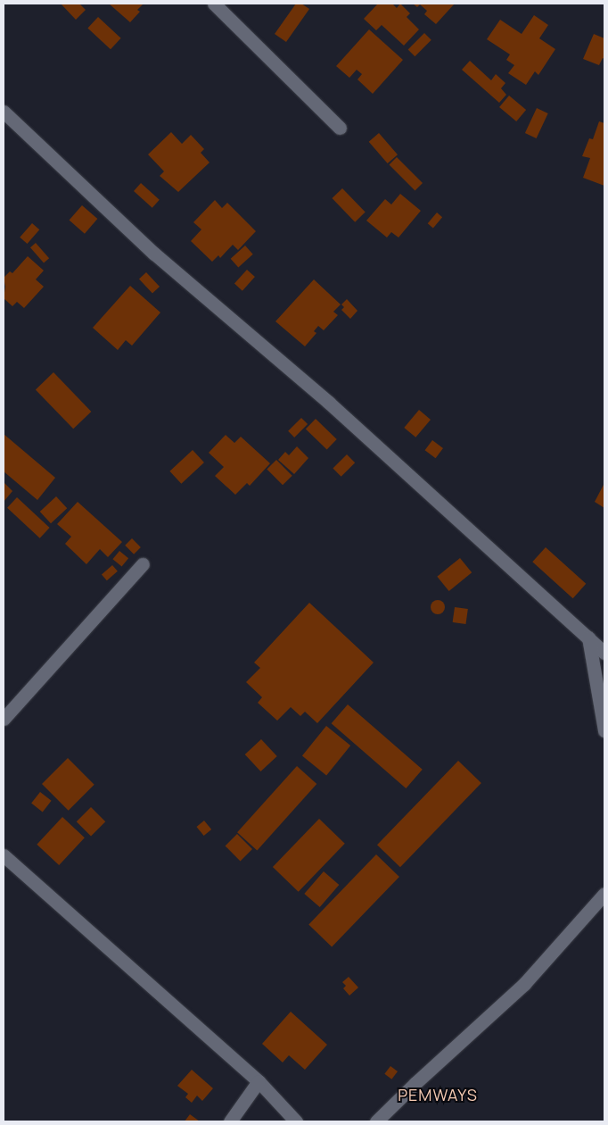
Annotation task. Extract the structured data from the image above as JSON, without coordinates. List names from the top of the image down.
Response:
{
  "districts": ["PEMWAYS"]
}
